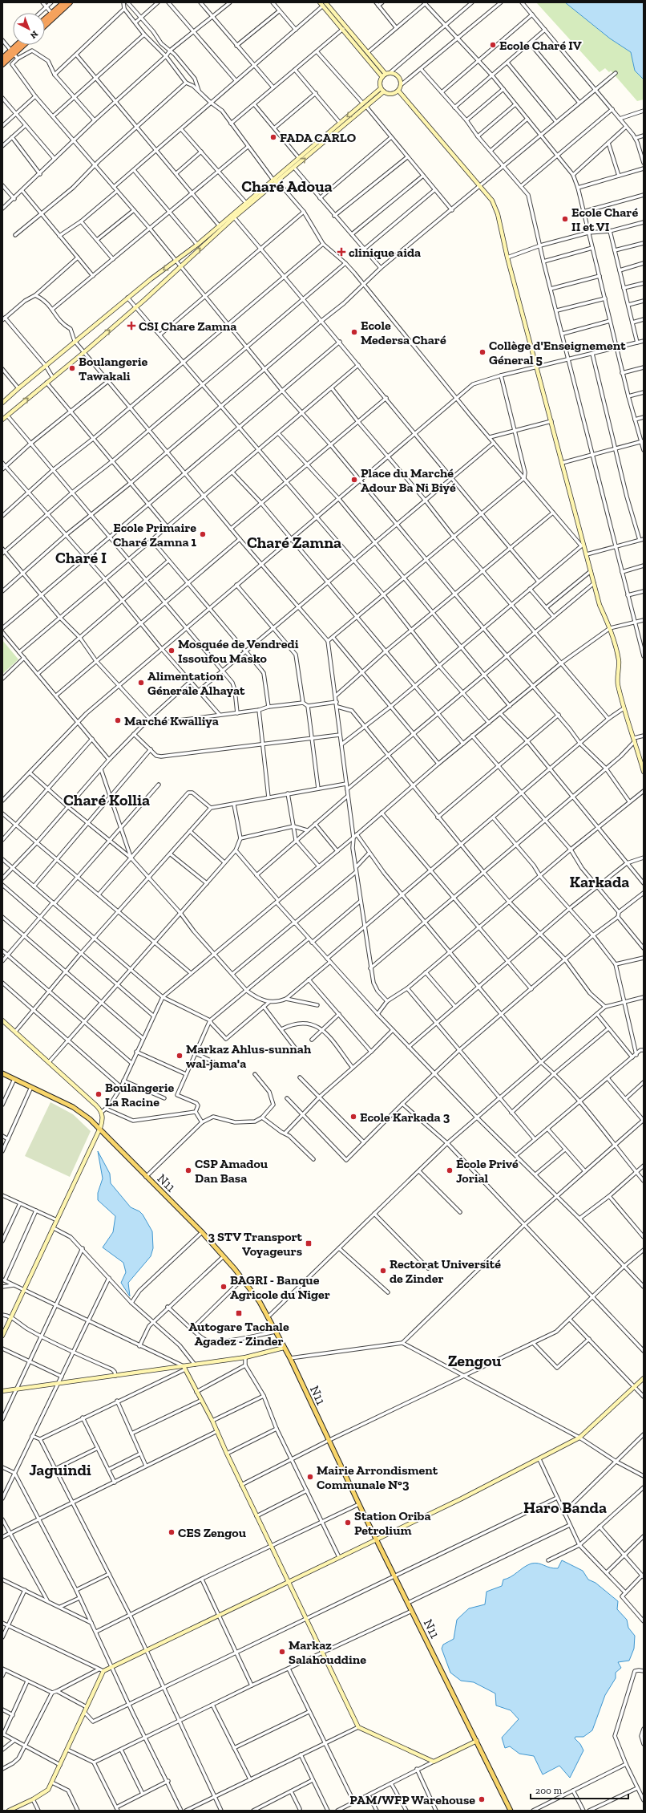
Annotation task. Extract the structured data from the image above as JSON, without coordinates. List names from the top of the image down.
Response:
{
  "streets": {
    "main road": ["N11"]
  },
  "districts": [
    "Charé Adoua",
    "Charé Zamna",
    "Charé I",
    "Charé Kollia",
    "Karkada",
    "Zengou",
    "Jaguindi",
    "Haro Banda"
  ],
  "places": {
    "other": [
      "Ecole Charé IV",
      "FADA CARLO",
      "Ecole Charé II et VI",
      "Ecole Medersa Charé",
      "Collège d'Enseignement Géneral 5",
      "Boulangerie Tawakali",
      "Place du Marché Adour Ba Ni Biyé",
      "Ecole Primaire Charé Zamna 1",
      "Mosquée de Vendredi Issoufou Masko",
      "Alimentation Génerale Alhayat",
      "Marché Kwalliya",
      "Markaz Ahlus-sunnah wal-jama'a",
      "Boulangerie La Racine",
      "Ecole Karkada 3",
      "CSP Amadou Dan Basa",
      "École Privé Jorial",
      "Rectorat Université de Zinder",
      "BAGRI - Banque Agricole du Niger",
      "Mairie Arrondisment Communale N°3",
      "Station Oriba Petrolium",
      "CES Zengou",
      "Markaz Salahouddine",
      "PAM/WFP Warehouse"
    ],
    "health": ["clinique aida", "CSI Chare Zamna"],
    "transit": ["3 STV Transport Voyageurs", "Autogare Tachale Agadez - Zinder"]
  },
  "scale_bar": "200 m",
  "north": "bottom right"
}
